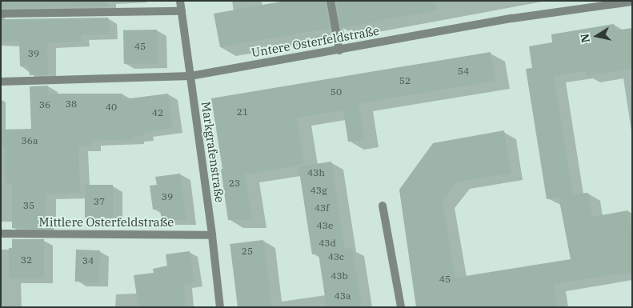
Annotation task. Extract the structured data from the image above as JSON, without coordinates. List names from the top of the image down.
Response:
{
  "streets": {
    "street": ["Untere Osterfeldstraße", "Markgrafenstraße", "Mittlere Osterfeldstraße"]
  },
  "crossings": [
    ["Untere Osterfeldstraße", "Markgrafenstraße"],
    ["Markgrafenstraße", "Mittlere Osterfeldstraße"]
  ],
  "house_numbers": [
    "45",
    "39",
    "54",
    "52",
    "50",
    "38",
    "36",
    "40",
    "21",
    "42",
    "36a",
    "43h",
    "23",
    "43g",
    "39",
    "37",
    "35",
    "43f",
    "43e",
    "43d",
    "25",
    "43c",
    "32",
    "34",
    "43b",
    "45",
    "43a"
  ],
  "north": "left"
}
